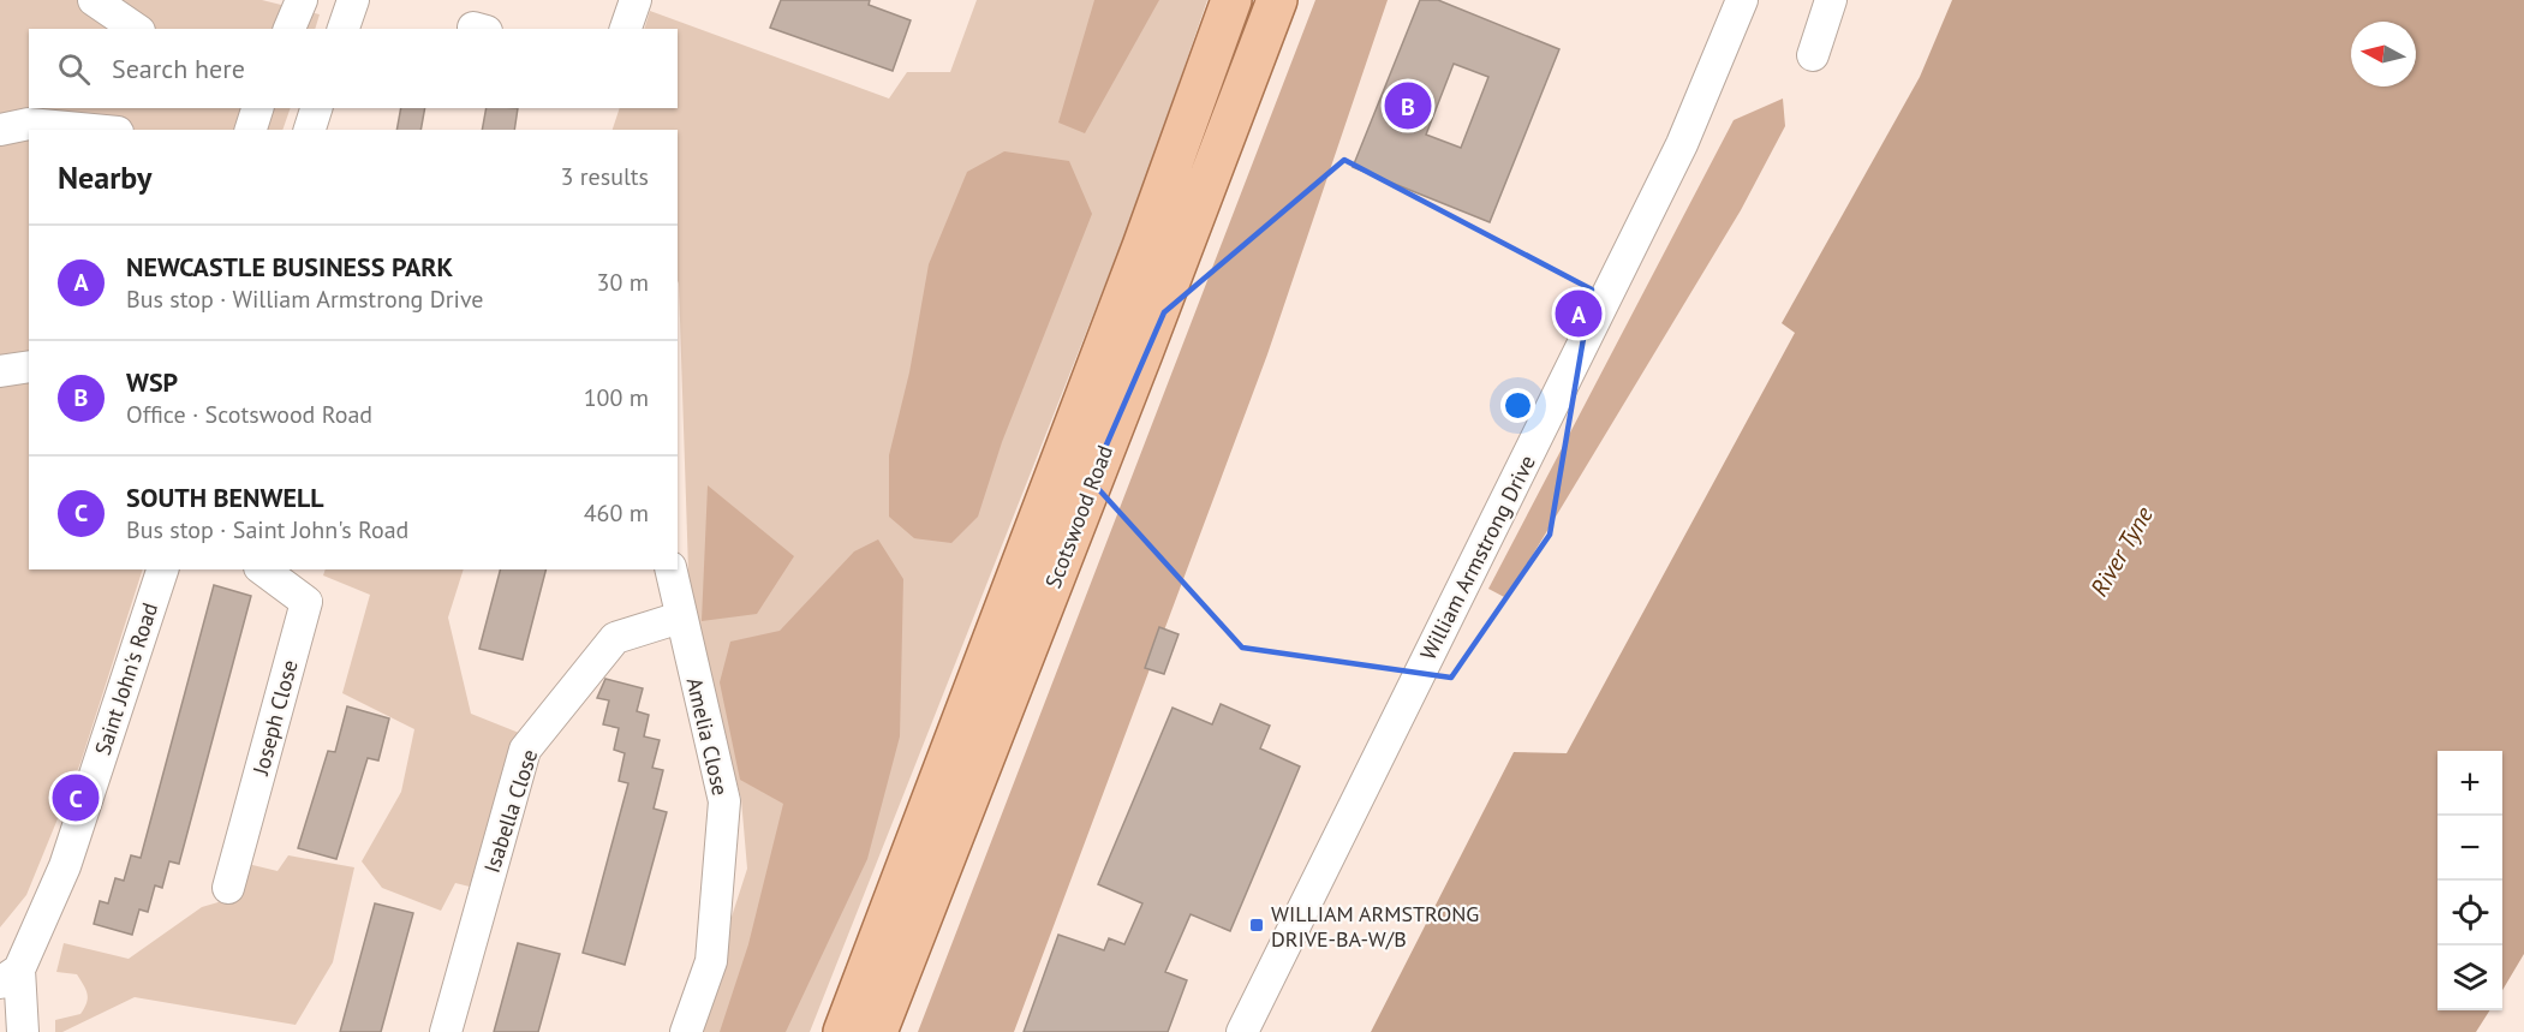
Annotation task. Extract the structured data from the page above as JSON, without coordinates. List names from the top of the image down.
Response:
{
  "streets": {
    "main road": ["Scotswood Road"],
    "street": [
      "William Armstrong Drive",
      "Saint John's Road",
      "Joseph Close",
      "Amelia Close",
      "Isabella Close"
    ]
  },
  "crossings": [
    ["Amelia Close", "Isabella Close"]
  ],
  "water": ["River Tyne"],
  "places": {
    "transit": ["WILLIAM ARMSTRONG DRIVE-BA-W/B"]
  },
  "north": "left",
  "page": {
    "search": "Search here",
    "pins": ["B", "A", "C"],
    "heading": ["Nearby", "3 results"],
    "list": [
      {
        "mark": "A",
        "name": "NEWCASTLE BUSINESS PARK",
        "note": "Bus stop · William Armstrong Drive",
        "value": "30 m"
      },
      {
        "mark": "B",
        "name": "WSP",
        "note": "Office · Scotswood Road",
        "value": "100 m"
      },
      {
        "mark": "C",
        "name": "SOUTH BENWELL",
        "note": "Bus stop · Saint John's Road",
        "value": "460 m"
      }
    ],
    "map_buttons": ["+", "−"]
  }
}
